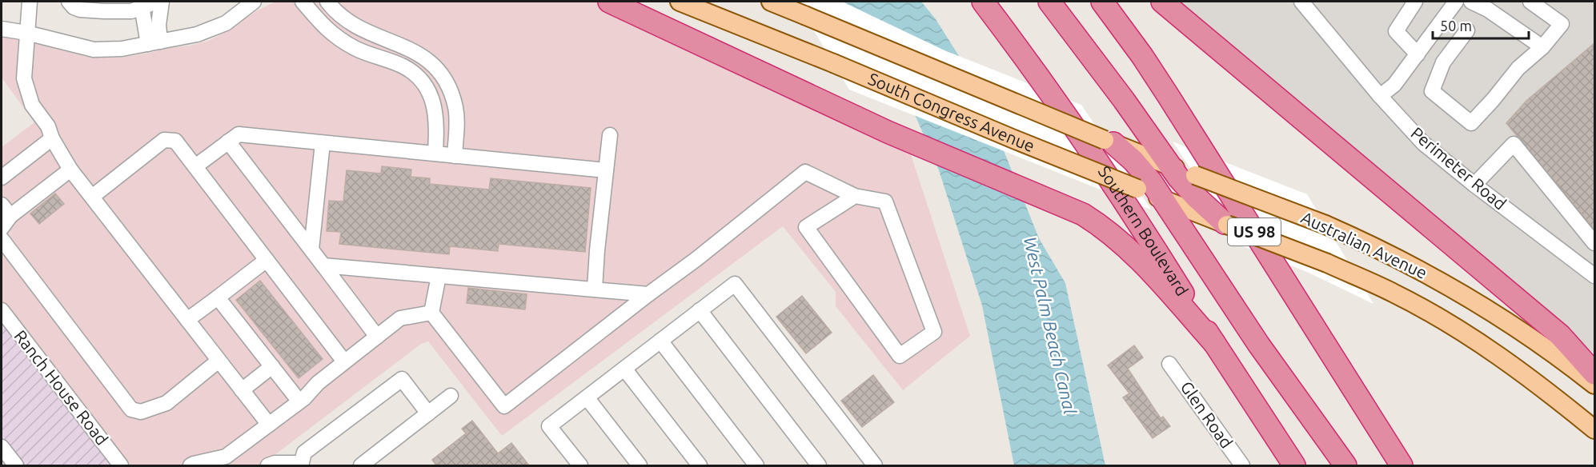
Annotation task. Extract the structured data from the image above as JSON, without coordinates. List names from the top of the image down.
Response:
{
  "streets": {
    "highway": ["Southern Boulevard", "US 98"],
    "main road": ["South Congress Avenue", "Australian Avenue"],
    "street": ["Perimeter Road", "Ranch House Road", "Glen Road"]
  },
  "crossings": [
    ["South Congress Avenue", "Australian Avenue"]
  ],
  "water": ["West Palm Beach Canal"],
  "scale_bar": "50 m"
}
